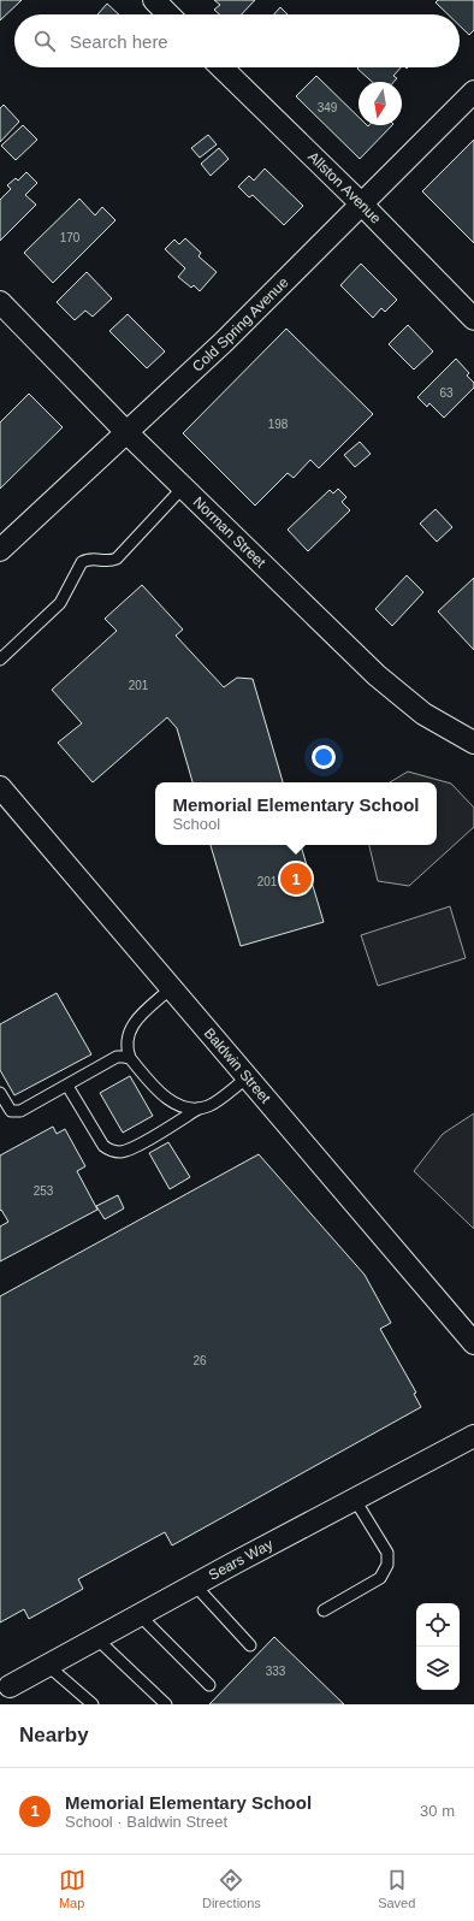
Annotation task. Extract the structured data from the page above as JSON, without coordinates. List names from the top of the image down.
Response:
{
  "streets": {
    "street": [
      "Allston Avenue",
      "Cold Spring Avenue",
      "Norman Street",
      "Baldwin Street",
      "Sears Way"
    ]
  },
  "crossings": [
    ["Allston Avenue", "Cold Spring Avenue"],
    ["Cold Spring Avenue", "Norman Street"]
  ],
  "house_numbers": [
    "349",
    "170",
    "63",
    "198",
    "201",
    "201",
    "253",
    "26",
    "333"
  ],
  "north": "bottom",
  "page": {
    "search": "Search here",
    "popup": ["Memorial Elementary School", "School"],
    "pins": "1",
    "heading": "Nearby",
    "list": [
      {
        "mark": "1",
        "name": "Memorial Elementary School",
        "note": "School · Baldwin Street",
        "value": "30 m"
      }
    ],
    "nav": ["Map", "Directions", "Saved"]
  }
}
